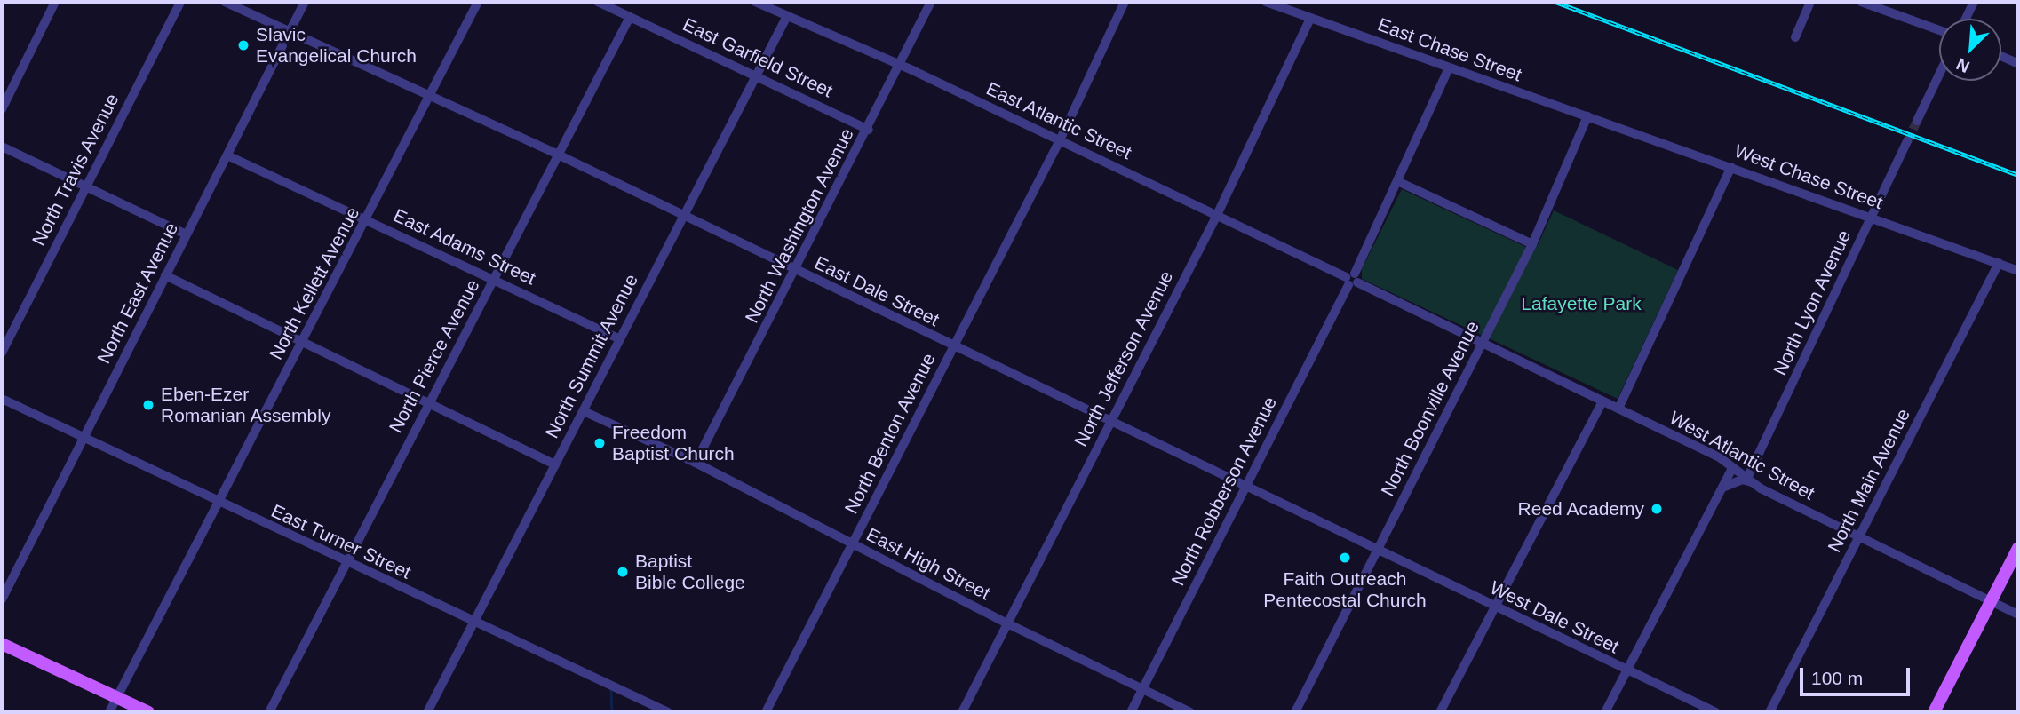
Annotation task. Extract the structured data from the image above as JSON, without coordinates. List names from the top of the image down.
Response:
{
  "streets": {
    "street": [
      "East Chase Street",
      "East Garfield Street",
      "East Atlantic Street",
      "North Travis Avenue",
      "West Chase Street",
      "North Washington Avenue",
      "East Adams Street",
      "North Kellett Avenue",
      "East Dale Street",
      "North East Avenue",
      "North Lyon Avenue",
      "North Pierce Avenue",
      "North Summit Avenue",
      "North Jefferson Avenue",
      "North Boonville Avenue",
      "North Benton Avenue",
      "West Atlantic Street",
      "North Main Avenue",
      "North Robberson Avenue",
      "East Turner Street",
      "East High Street",
      "West Dale Street"
    ]
  },
  "crossings": [
    ["East Chase Street", "West Chase Street"],
    ["East Chase Street", "North Jefferson Avenue"],
    ["East Chase Street", "North Boonville Avenue"],
    ["East Chase Street", "North Robberson Avenue"],
    ["East Garfield Street", "North Washington Avenue"],
    ["East Garfield Street", "North Pierce Avenue"],
    ["East Garfield Street", "North Summit Avenue"],
    ["East Atlantic Street", "North Washington Avenue"],
    ["East Atlantic Street", "North Summit Avenue"],
    ["East Atlantic Street", "North Jefferson Avenue"],
    ["East Atlantic Street", "North Boonville Avenue"],
    ["East Atlantic Street", "North Benton Avenue"],
    ["East Atlantic Street", "West Atlantic Street"],
    ["East Atlantic Street", "North Robberson Avenue"],
    ["West Chase Street", "North Lyon Avenue"],
    ["West Chase Street", "North Boonville Avenue"],
    ["West Chase Street", "North Main Avenue"],
    ["North Washington Avenue", "East Dale Street"],
    ["North Washington Avenue", "East High Street"],
    ["East Adams Street", "North Kellett Avenue"],
    ["East Adams Street", "North East Avenue"],
    ["East Adams Street", "North Pierce Avenue"],
    ["East Adams Street", "North Summit Avenue"],
    ["North Kellett Avenue", "East Dale Street"],
    ["North Kellett Avenue", "East Turner Street"],
    ["East Dale Street", "North East Avenue"],
    ["East Dale Street", "North Pierce Avenue"],
    ["East Dale Street", "North Summit Avenue"],
    ["East Dale Street", "North Jefferson Avenue"],
    ["East Dale Street", "North Boonville Avenue"],
    ["East Dale Street", "North Benton Avenue"],
    ["East Dale Street", "North Robberson Avenue"],
    ["East Dale Street", "West Dale Street"],
    ["North East Avenue", "East Turner Street"],
    ["North Lyon Avenue", "West Atlantic Street"],
    ["North Pierce Avenue", "East Turner Street"],
    ["North Summit Avenue", "East Turner Street"],
    ["North Summit Avenue", "East High Street"],
    ["North Jefferson Avenue", "East High Street"],
    ["North Boonville Avenue", "West Atlantic Street"],
    ["North Boonville Avenue", "West Dale Street"],
    ["North Benton Avenue", "East High Street"],
    ["West Atlantic Street", "North Main Avenue"],
    ["North Robberson Avenue", "East High Street"]
  ],
  "parks": ["Lafayette Park"],
  "places": [
    "Slavic Evangelical Church",
    "Eben-Ezer Romanian Assembly",
    "Freedom Baptist Church",
    "Reed Academy",
    "Faith Outreach Pentecostal Church",
    "Baptist Bible College"
  ],
  "scale_bar": "100 m",
  "north": "bottom left"
}
